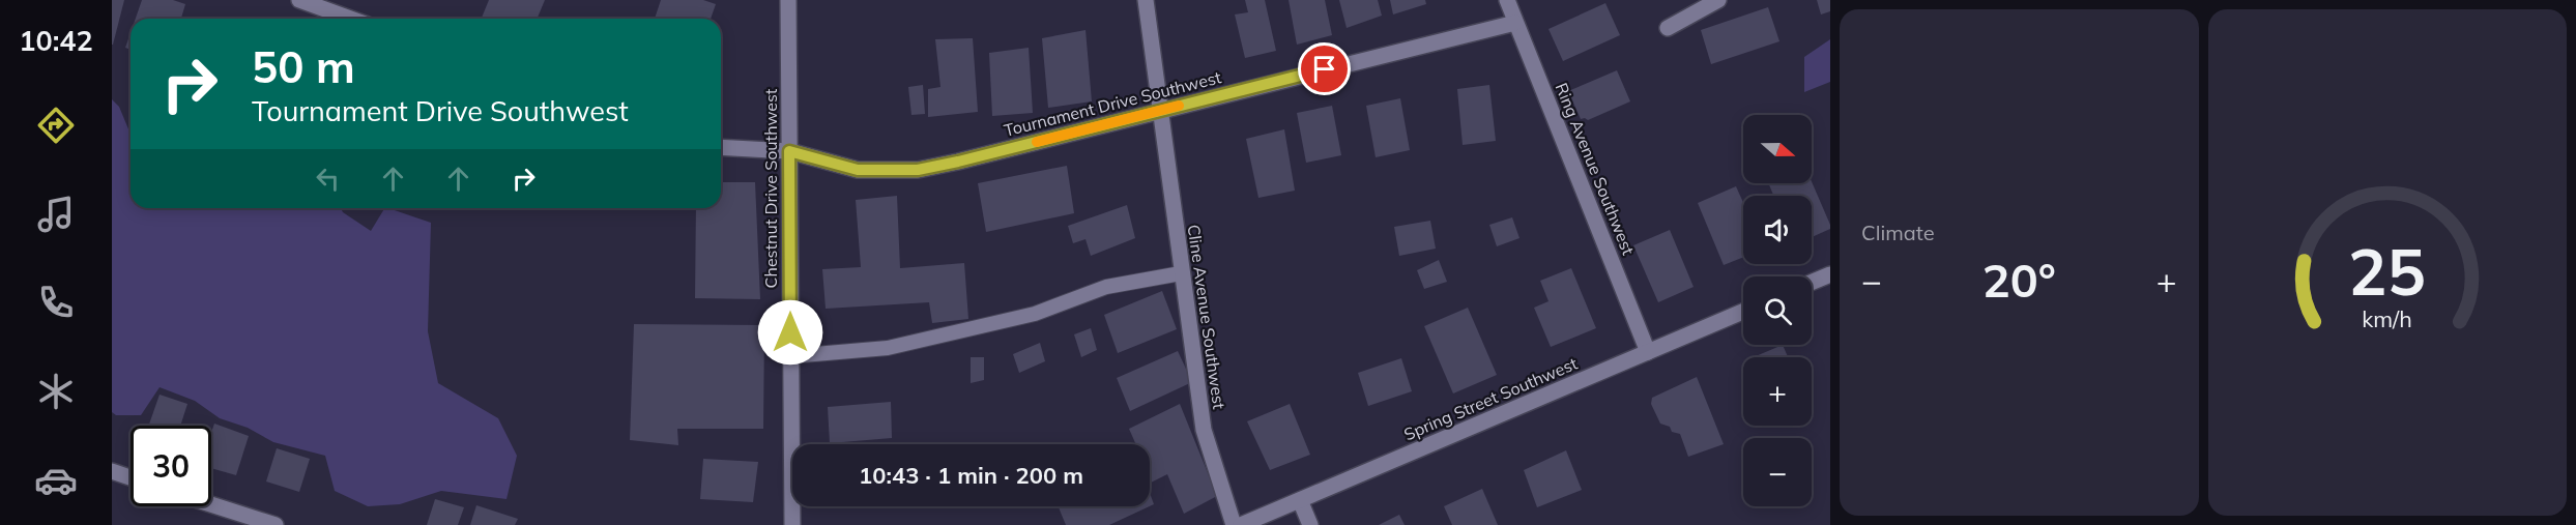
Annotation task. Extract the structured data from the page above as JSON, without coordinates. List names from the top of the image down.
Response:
{
  "streets": {
    "street": [
      "Tournament Drive Southwest",
      "Ring Avenue Southwest",
      "Chestnut Drive Southwest",
      "Cline Avenue Southwest",
      "Spring Street Southwest"
    ]
  },
  "crossings": [
    ["Tournament Drive Southwest", "Ring Avenue Southwest"],
    ["Tournament Drive Southwest", "Chestnut Drive Southwest"],
    ["Tournament Drive Southwest", "Cline Avenue Southwest"],
    ["Ring Avenue Southwest", "Spring Street Southwest"]
  ],
  "north": "right",
  "page": {
    "tabs": "10:42",
    "tile": "Climate",
    "turn": ["50 m", "Tournament Drive Southwest"],
    "map_buttons": ["+", "−"],
    "heat": ["−", "20°", "+"],
    "limit": "30",
    "trip": "10:43 · 1 min · 200 m",
    "gauge": ["25", "km/h"]
  }
}
